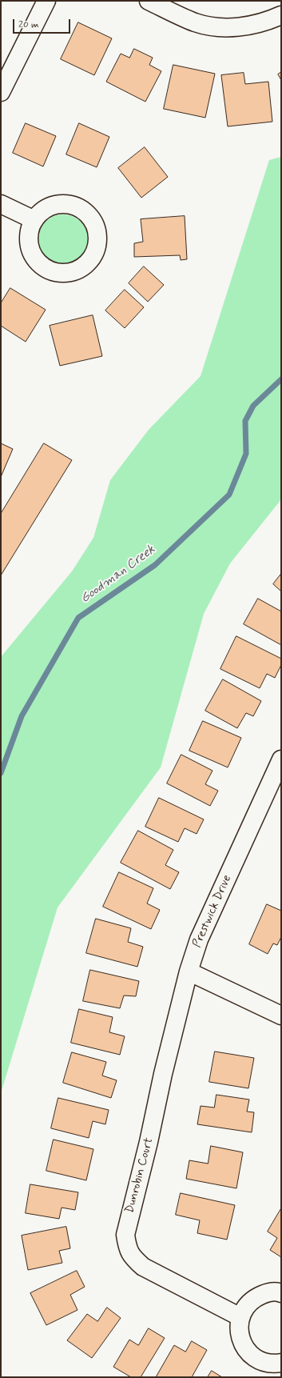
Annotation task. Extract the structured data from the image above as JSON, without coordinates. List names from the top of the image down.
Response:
{
  "streets": {
    "street": ["Prestwick Drive", "Dunrobin Court"]
  },
  "crossings": [
    ["Prestwick Drive", "Dunrobin Court"]
  ],
  "water": ["Goodman Creek"],
  "scale_bar": "20 m"
}
